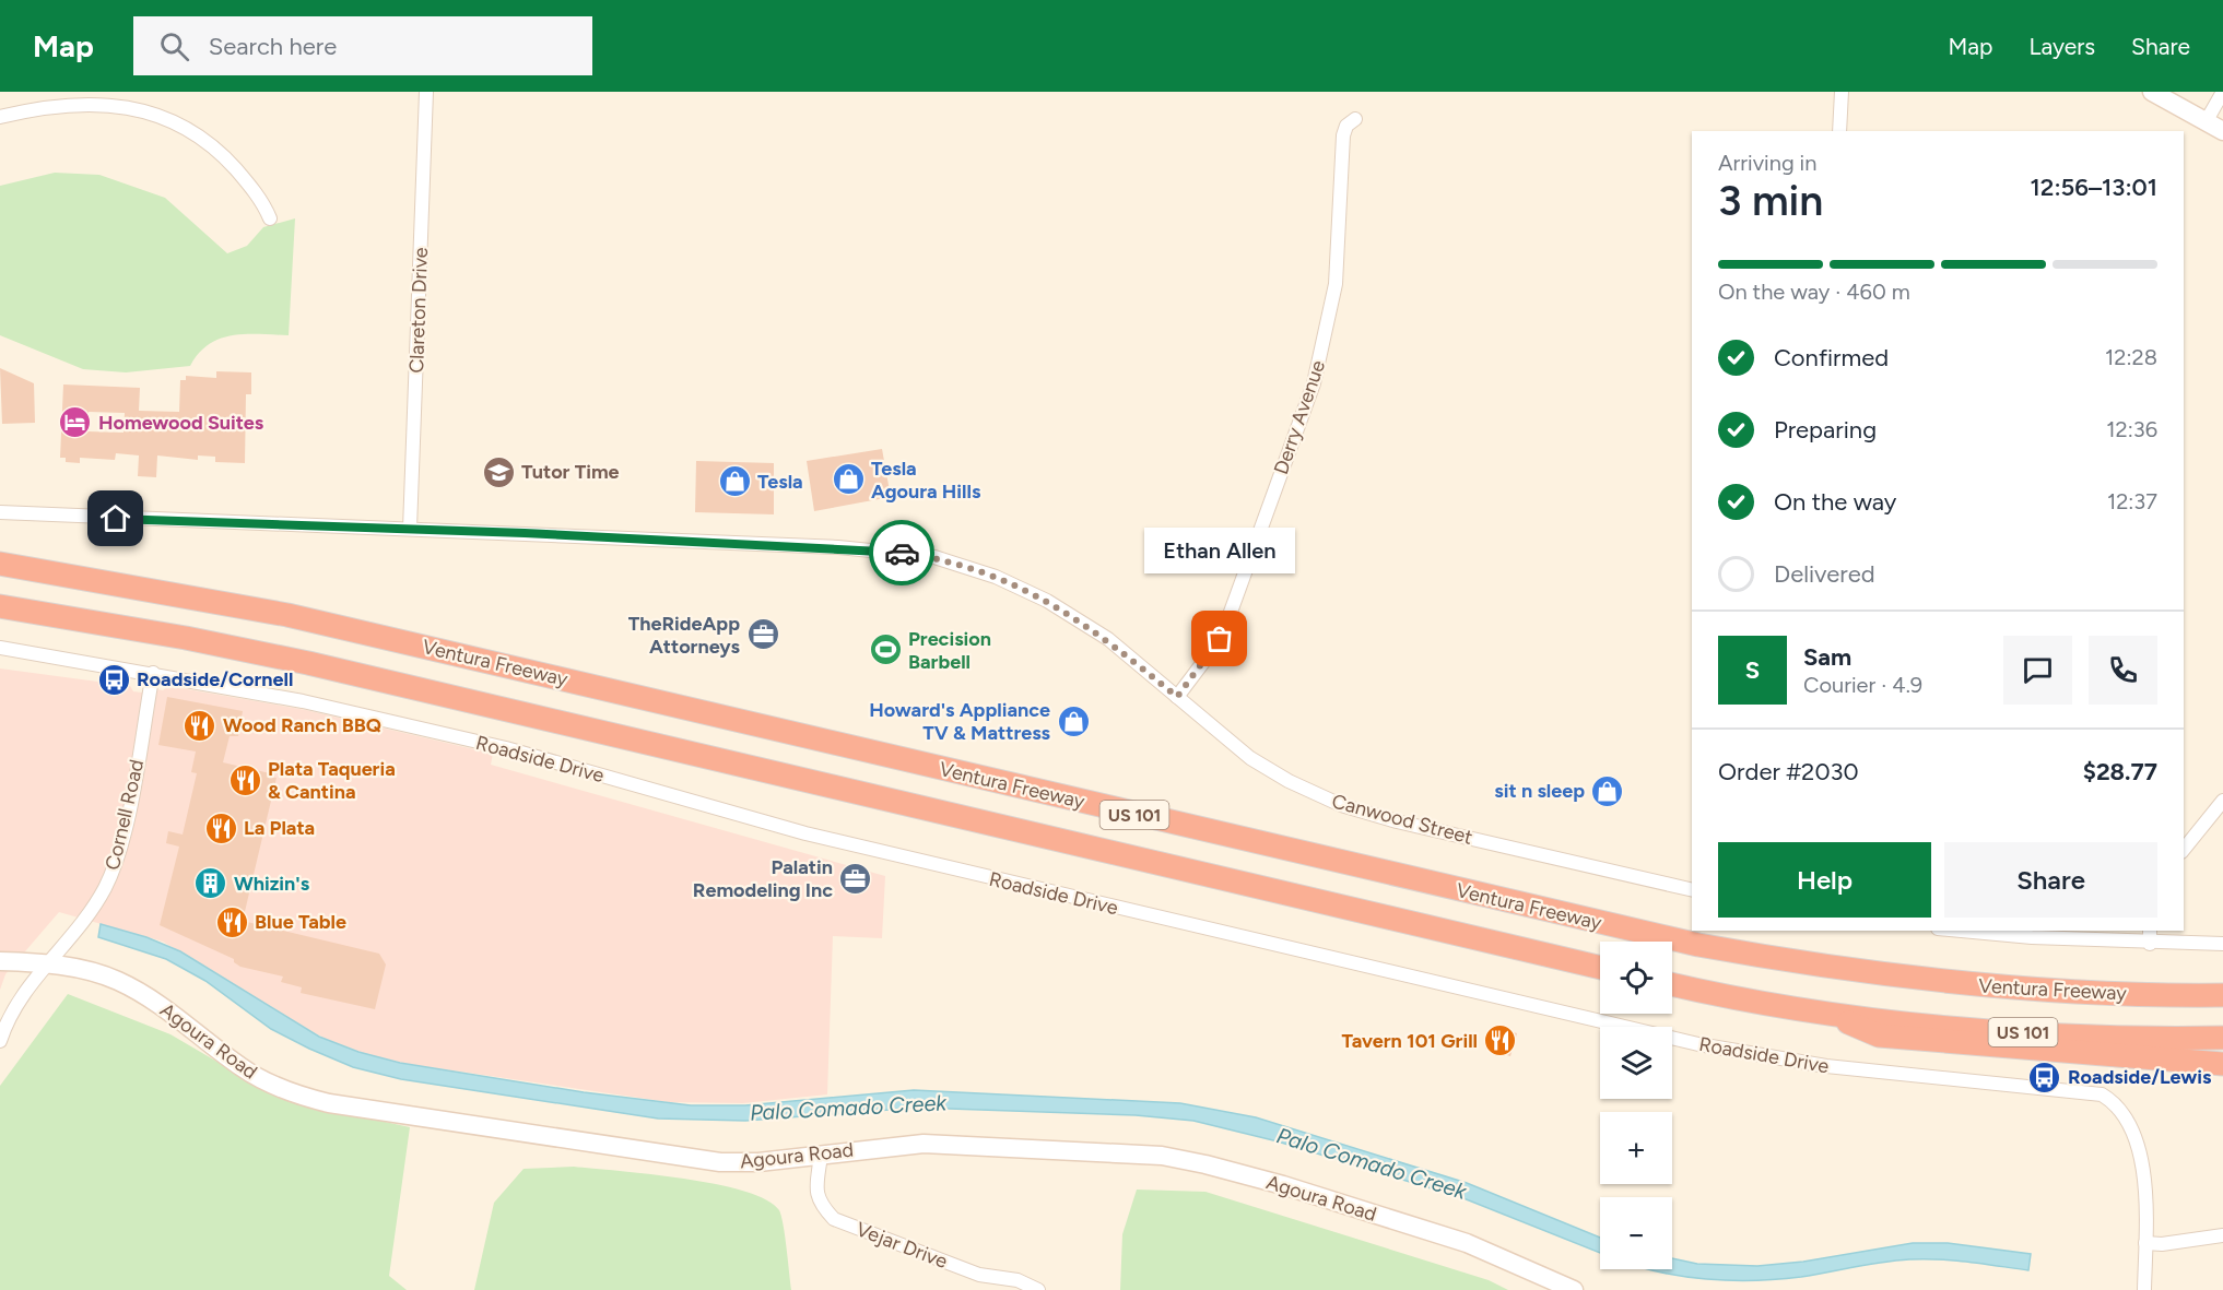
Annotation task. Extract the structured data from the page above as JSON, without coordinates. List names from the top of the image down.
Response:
{
  "streets": {
    "highway": ["Ventura Freeway", "US 101"],
    "main road": ["Agoura Road"],
    "street": [
      "Clareton Drive",
      "Derry Avenue",
      "Roadside Drive",
      "Cornell Road",
      "Canwood Street",
      "Vejar Drive"
    ]
  },
  "crossings": [
    ["Clareton Drive", "Canwood Street"],
    ["Derry Avenue", "Canwood Street"],
    ["Roadside Drive", "Cornell Road"],
    ["Cornell Road", "Agoura Road"],
    ["Agoura Road", "Vejar Drive"]
  ],
  "water": ["Palo Comado Creek"],
  "places": {
    "hotel": ["Homewood Suites"],
    "school or university": ["Tutor Time"],
    "shop": [
      "Tesla Agoura Hills",
      "Tesla",
      "Howard's Appliance TV & Mattress",
      "sit n sleep"
    ],
    "office": ["TheRideApp Attorneys", "Palatin Remodeling Inc"],
    "other": ["Ethan Allen"],
    "sports": ["Precision Barbell"],
    "bus stop": ["Roadside/Cornell", "Roadside/Lewis"],
    "restaurant": [
      "Wood Ranch BBQ",
      "Plata Taqueria & Cantina",
      "La Plata",
      "Blue Table",
      "Tavern 101 Grill"
    ],
    "building": ["Whizin's"]
  },
  "page": {
    "header": "Map",
    "search": "Search here",
    "nav": ["Map", "Layers", "Share"],
    "heading": ["3 min", "Arriving in", "12:56–13:01"],
    "panel": [
      "Sam",
      "Courier · 4.9",
      "Order #2030",
      "$28.77"
    ],
    "bar": "On the way · 460 m",
    "list": [
      ["Confirmed", "12:28"],
      ["Preparing", "12:36"],
      ["On the way", "12:37"],
      "Delivered"
    ],
    "bubble": "Ethan Allen",
    "round": "S",
    "buttons": ["Help", "Share"],
    "map_buttons": ["+", "−"]
  }
}
